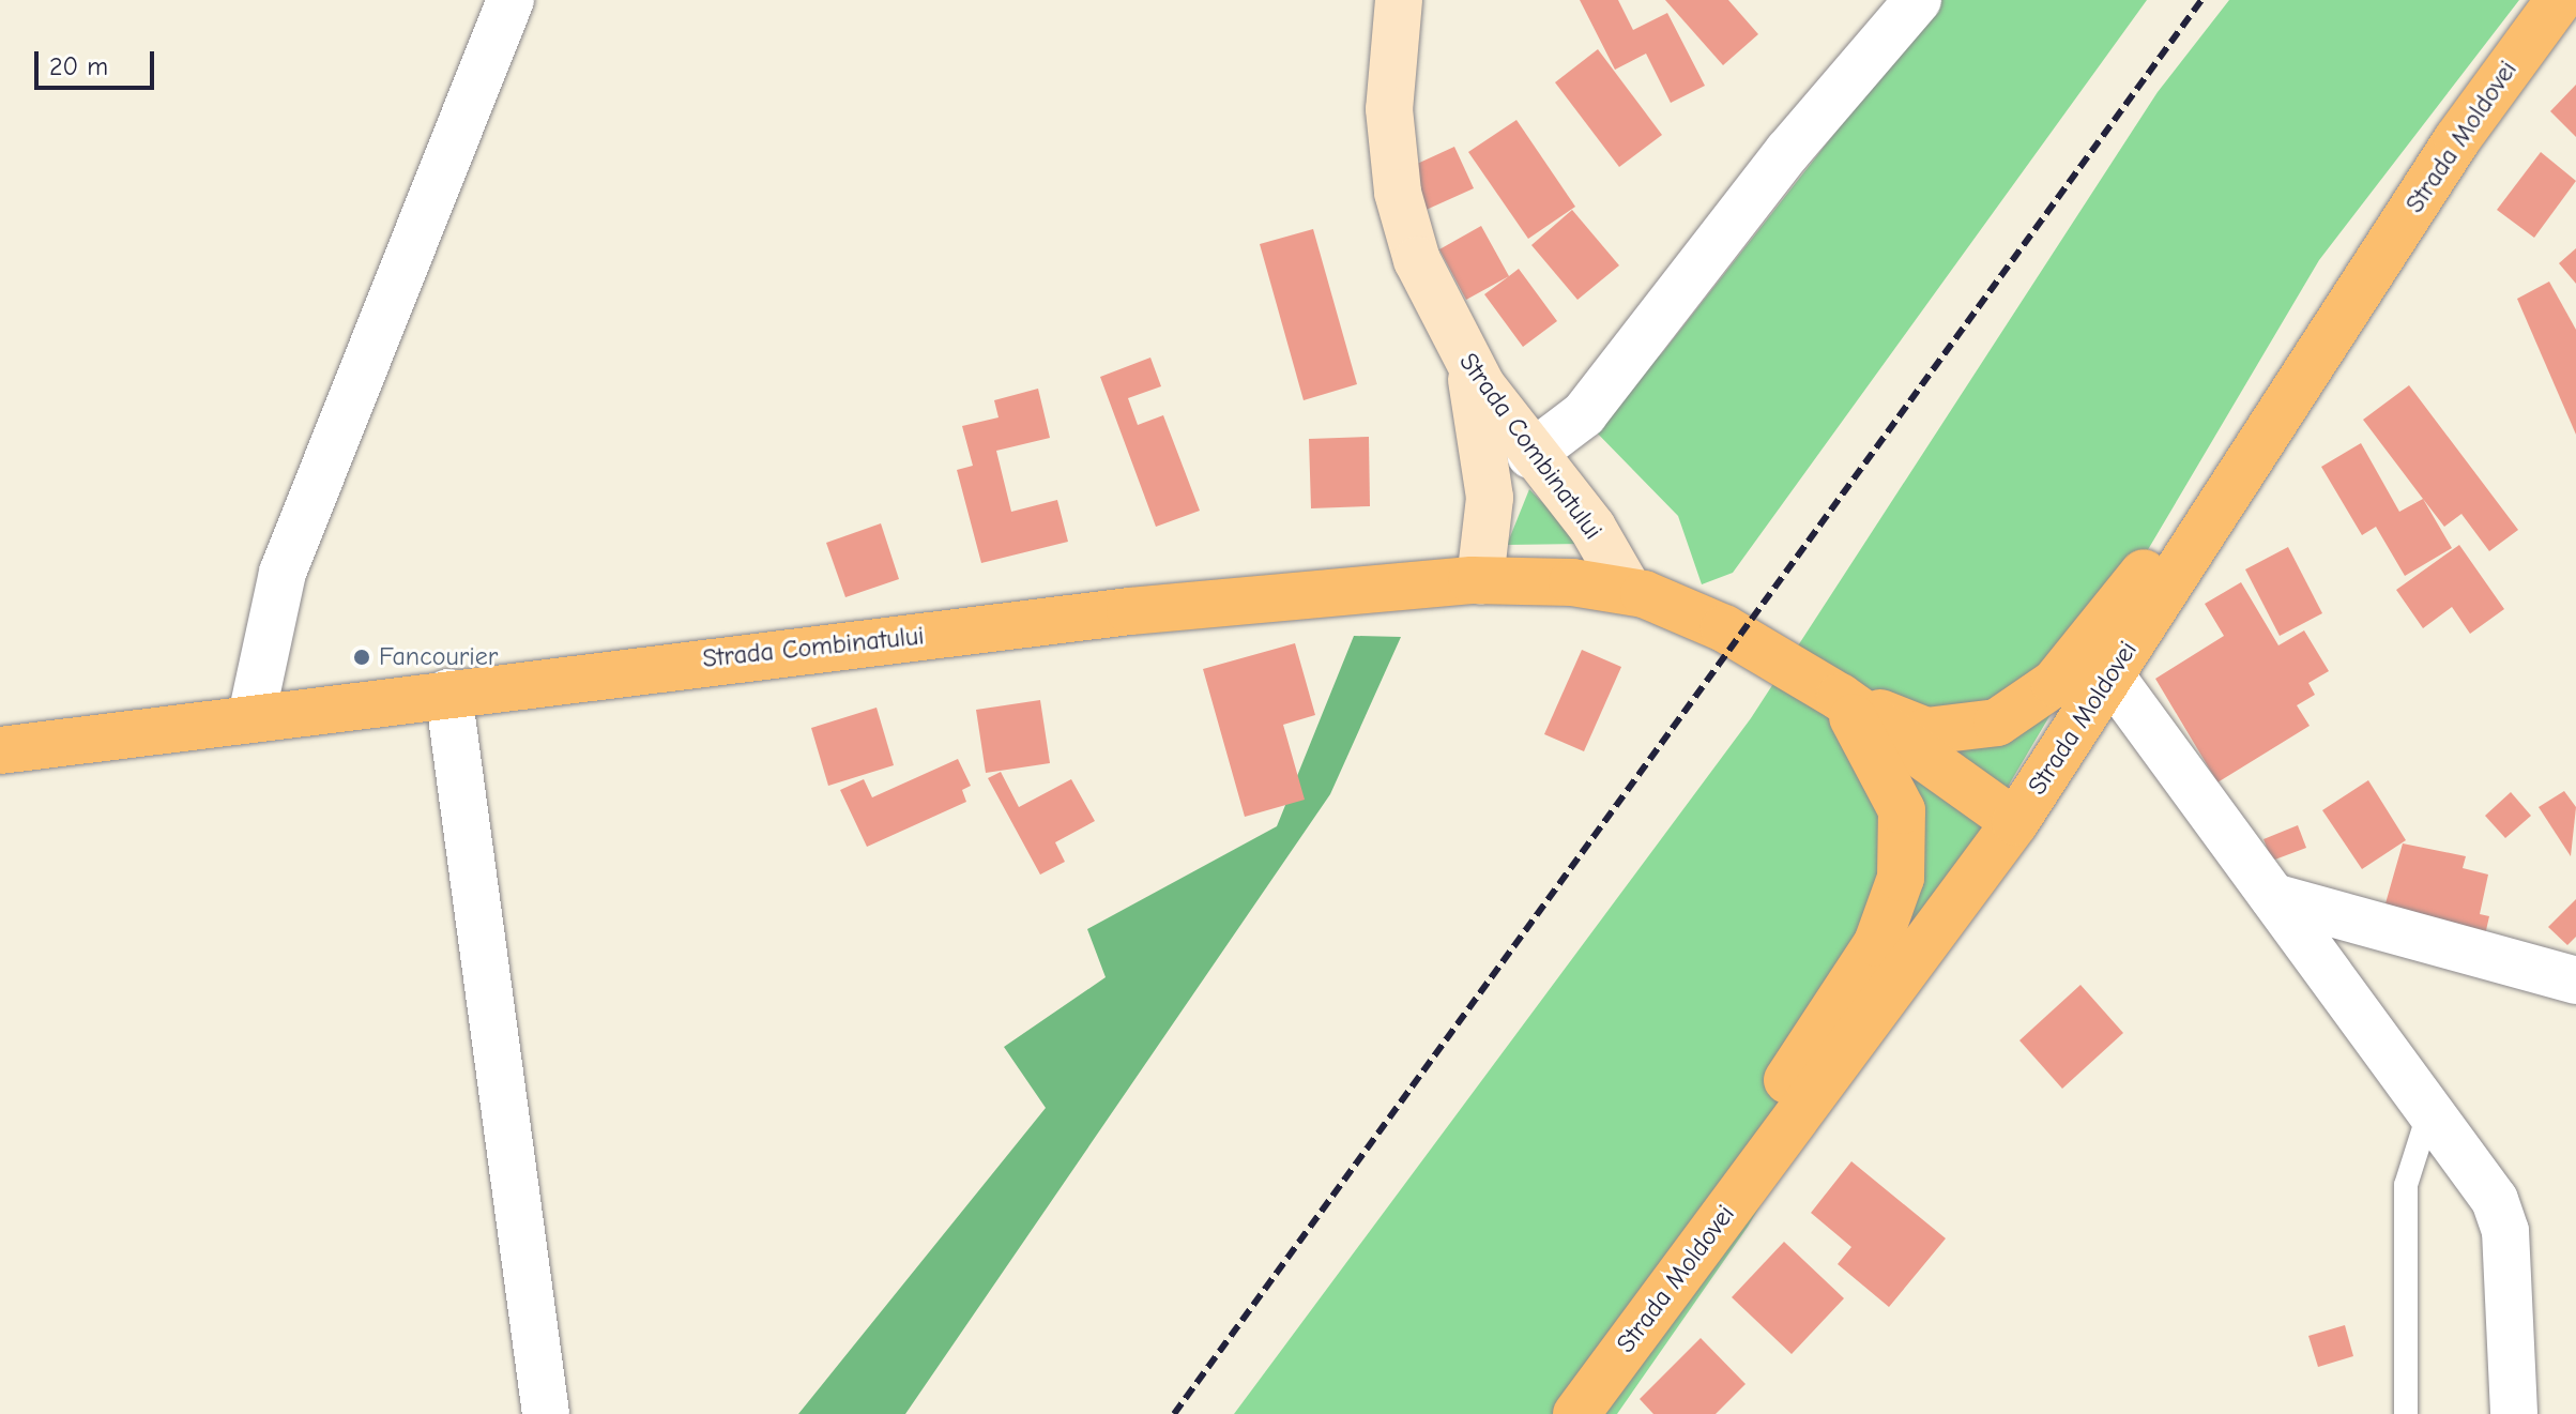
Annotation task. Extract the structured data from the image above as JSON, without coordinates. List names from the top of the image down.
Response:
{
  "streets": {
    "main road": ["Strada Moldovei", "Strada Combinatului"]
  },
  "crossings": [
    ["Strada Moldovei", "Strada Combinatului"]
  ],
  "places": ["Fancourier"],
  "scale_bar": "20 m"
}
